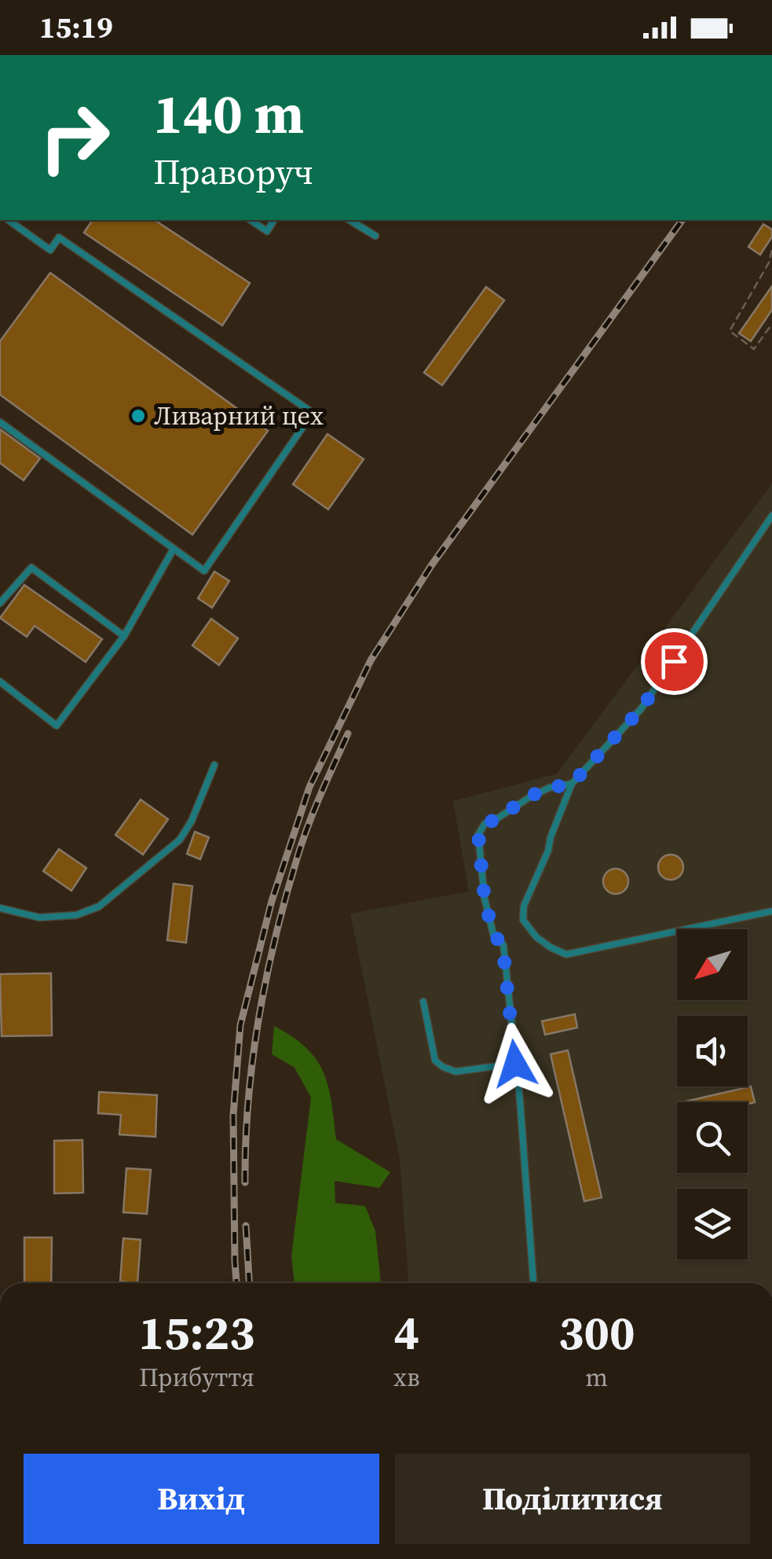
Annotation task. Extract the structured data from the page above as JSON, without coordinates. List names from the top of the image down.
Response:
{
  "places": ["Ливарний цех"],
  "north": "bottom left",
  "page": {
    "status": "15:19",
    "turn": ["140 m", "Праворуч"],
    "eta": [
      "15:23",
      "Прибуття",
      "4",
      "хв",
      "300",
      "m"
    ],
    "buttons": ["Вихід", "Поділитися"]
  }
}
